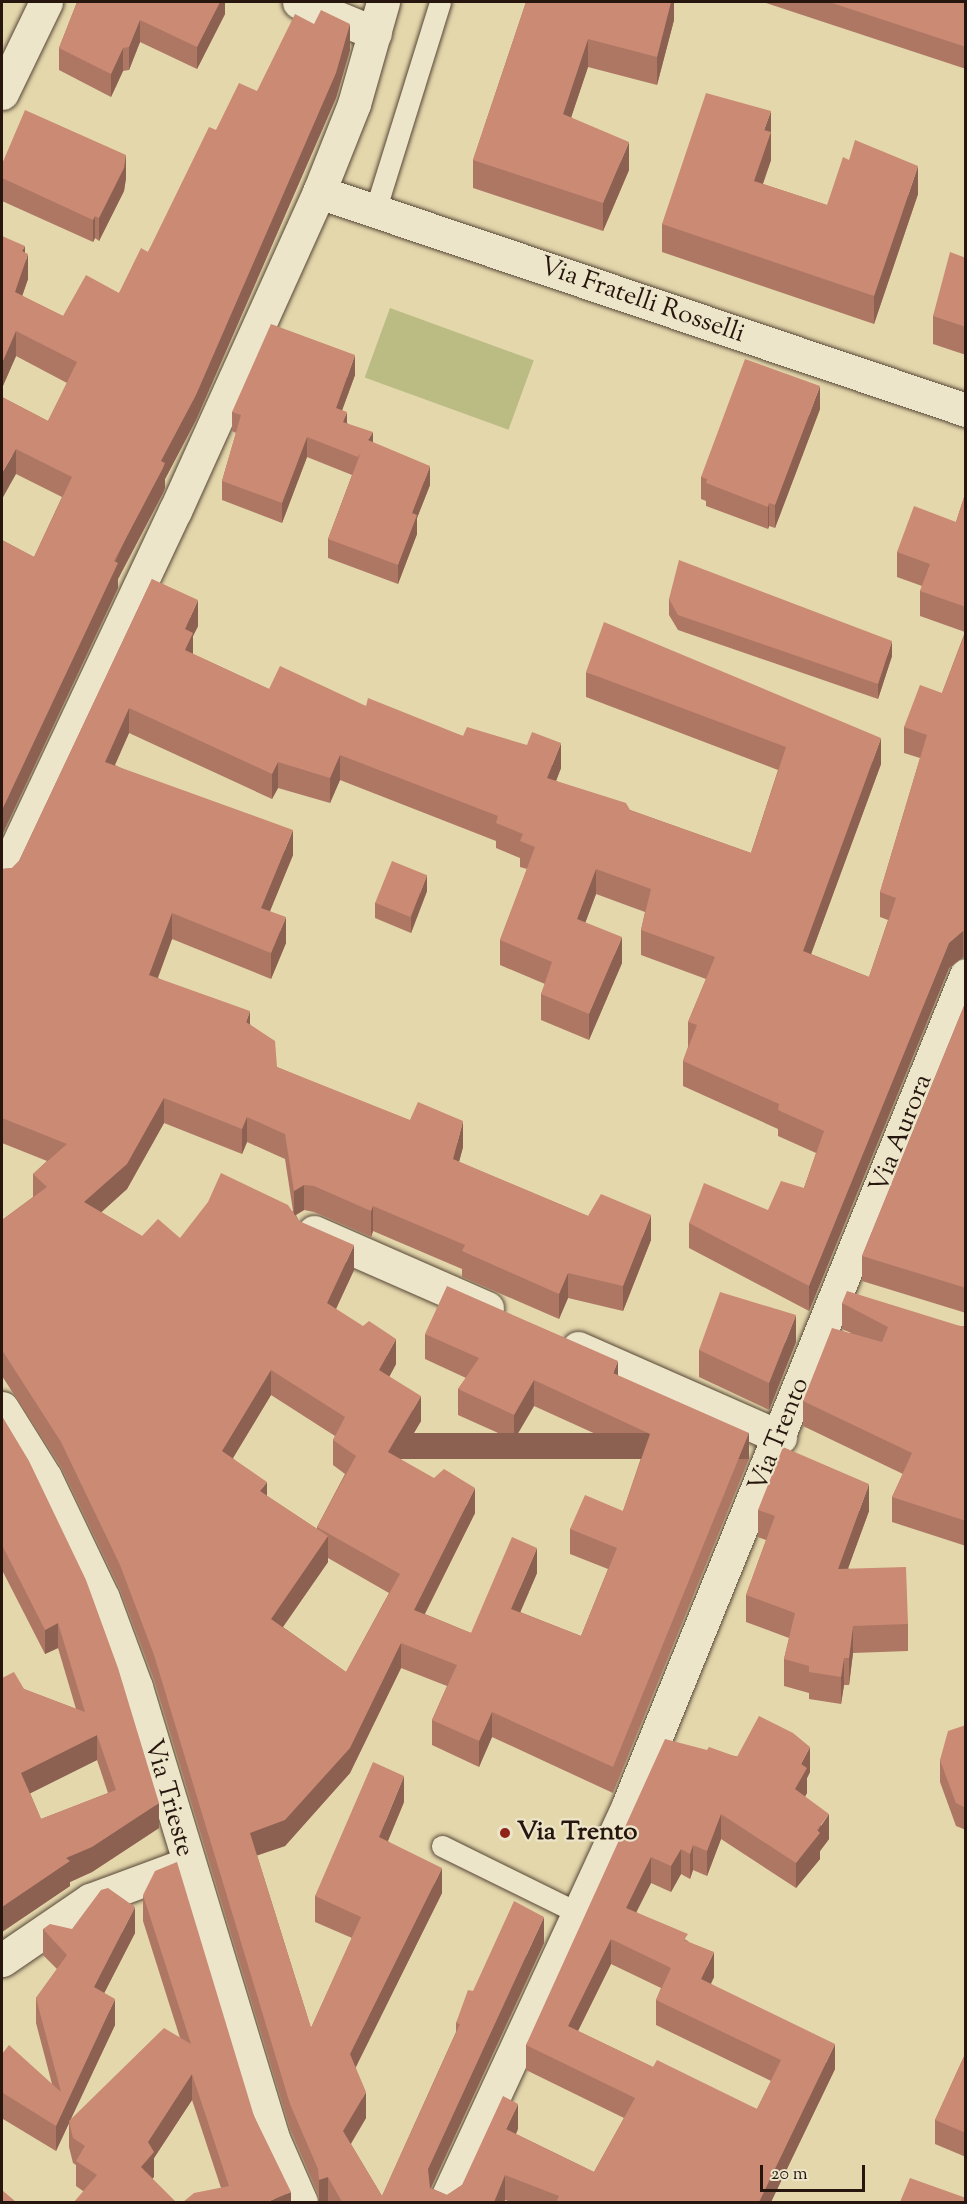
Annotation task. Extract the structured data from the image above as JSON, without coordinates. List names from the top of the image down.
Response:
{
  "streets": {
    "street": [
      "Via Fratelli Rosselli",
      "Via Aurora",
      "Via Trento",
      "Via Trieste"
    ]
  },
  "crossings": [
    ["Via Aurora", "Via Trento"]
  ],
  "places": ["Via Trento"],
  "scale_bar": "20 m"
}
